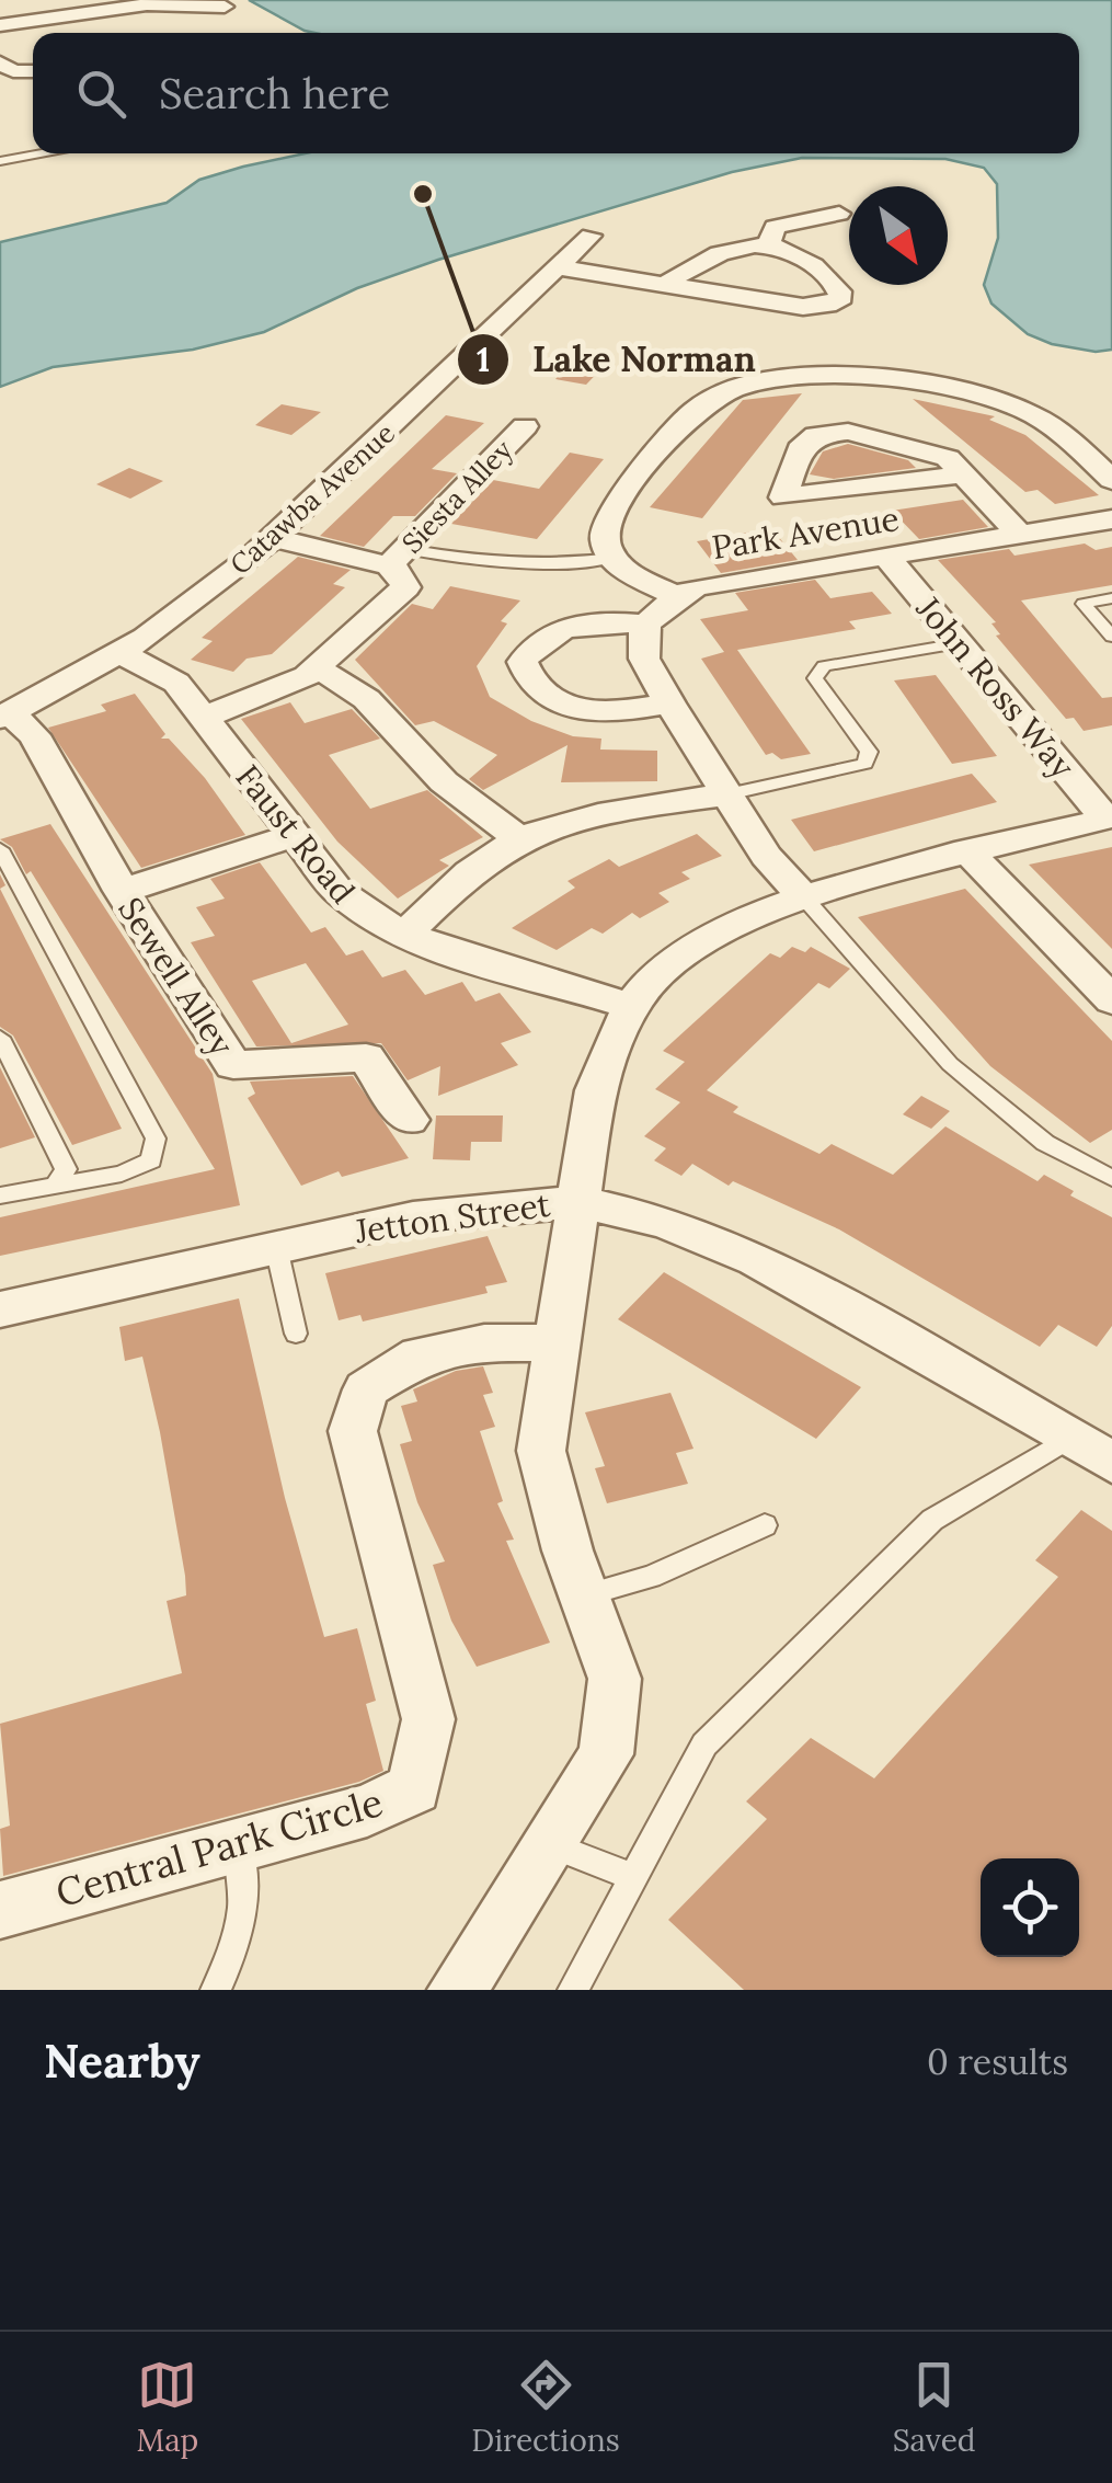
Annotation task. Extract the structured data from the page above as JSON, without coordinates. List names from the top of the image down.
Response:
{
  "streets": {
    "street": [
      "Siesta Alley",
      "Catawba Avenue",
      "Park Avenue",
      "John Ross Way",
      "Faust Road",
      "Sewell Alley",
      "Jetton Street",
      "Central Park Circle"
    ]
  },
  "crossings": [
    ["Catawba Avenue", "Faust Road"],
    ["Catawba Avenue", "Sewell Alley"],
    ["Park Avenue", "John Ross Way"]
  ],
  "places": ["Lake Norman"],
  "north": "bottom right",
  "page": {
    "search": "Search here",
    "heading": ["Nearby", "0 results"],
    "nav": ["Map", "Directions", "Saved"]
  }
}
